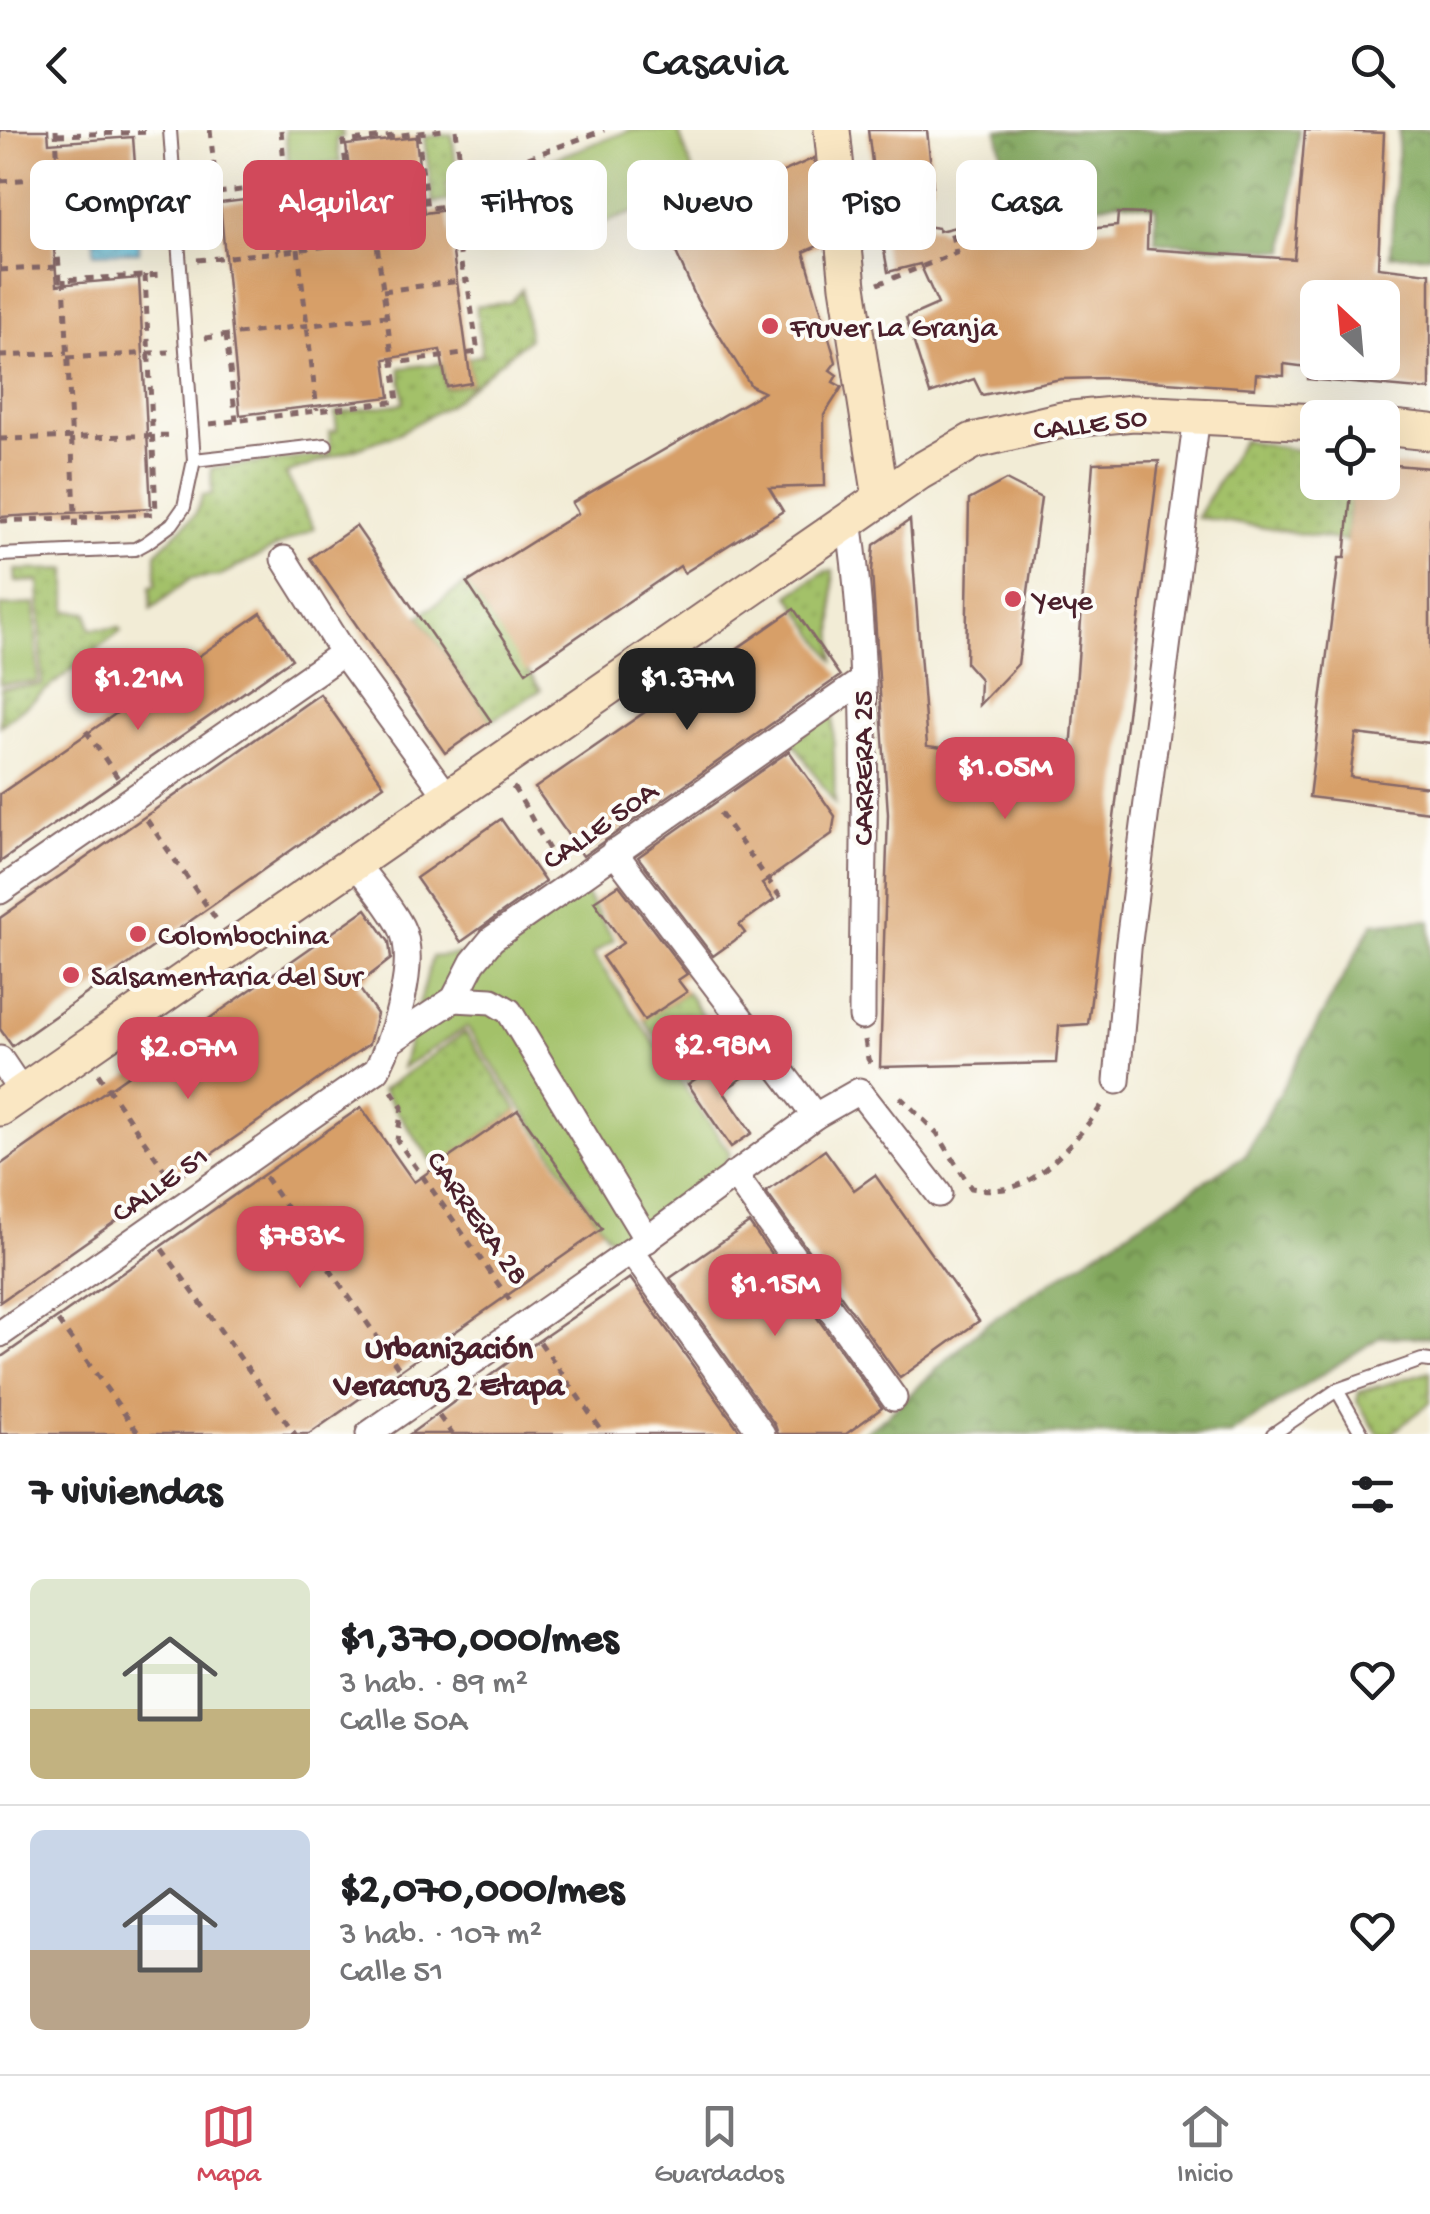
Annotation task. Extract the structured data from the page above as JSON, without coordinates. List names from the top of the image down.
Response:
{
  "streets": {
    "street": [
      "CALLE 50",
      "CARRERA 25",
      "CALLE 50A",
      "CALLE 51"
    ],
    "path": ["CARRERA 28"]
  },
  "crossings": [
    ["CALLE 50", "CARRERA 25"],
    ["CARRERA 25", "CALLE 50A"],
    ["CALLE 50A", "CALLE 51"],
    ["CALLE 51", "CARRERA 28"]
  ],
  "districts": ["Urbanización Veracruz 2 Etapa"],
  "places": [
    "Fruver La Granja",
    "Yeye",
    "Colombochina",
    "Salsamentaria del Sur"
  ],
  "north": "top left",
  "page": {
    "header": "Casavia",
    "chip": [
      "Comprar",
      "Alquilar",
      "Filtros",
      "Nuevo",
      "Piso",
      "Casa"
    ],
    "price": [
      "$1.21M",
      "$1.37M",
      "$1.05M",
      "$2.98M",
      "$2.07M",
      "$783K",
      "$1.15M"
    ],
    "heading": "7 viviendas",
    "list": [
      {
        "name": "$1,370,000/mes",
        "note": "3 hab. · 89 m² · Calle 50A"
      },
      {
        "name": "$2,070,000/mes",
        "note": "3 hab. · 107 m² · Calle 51"
      }
    ],
    "tabs": ["Mapa", "Guardados", "Inicio"]
  }
}
